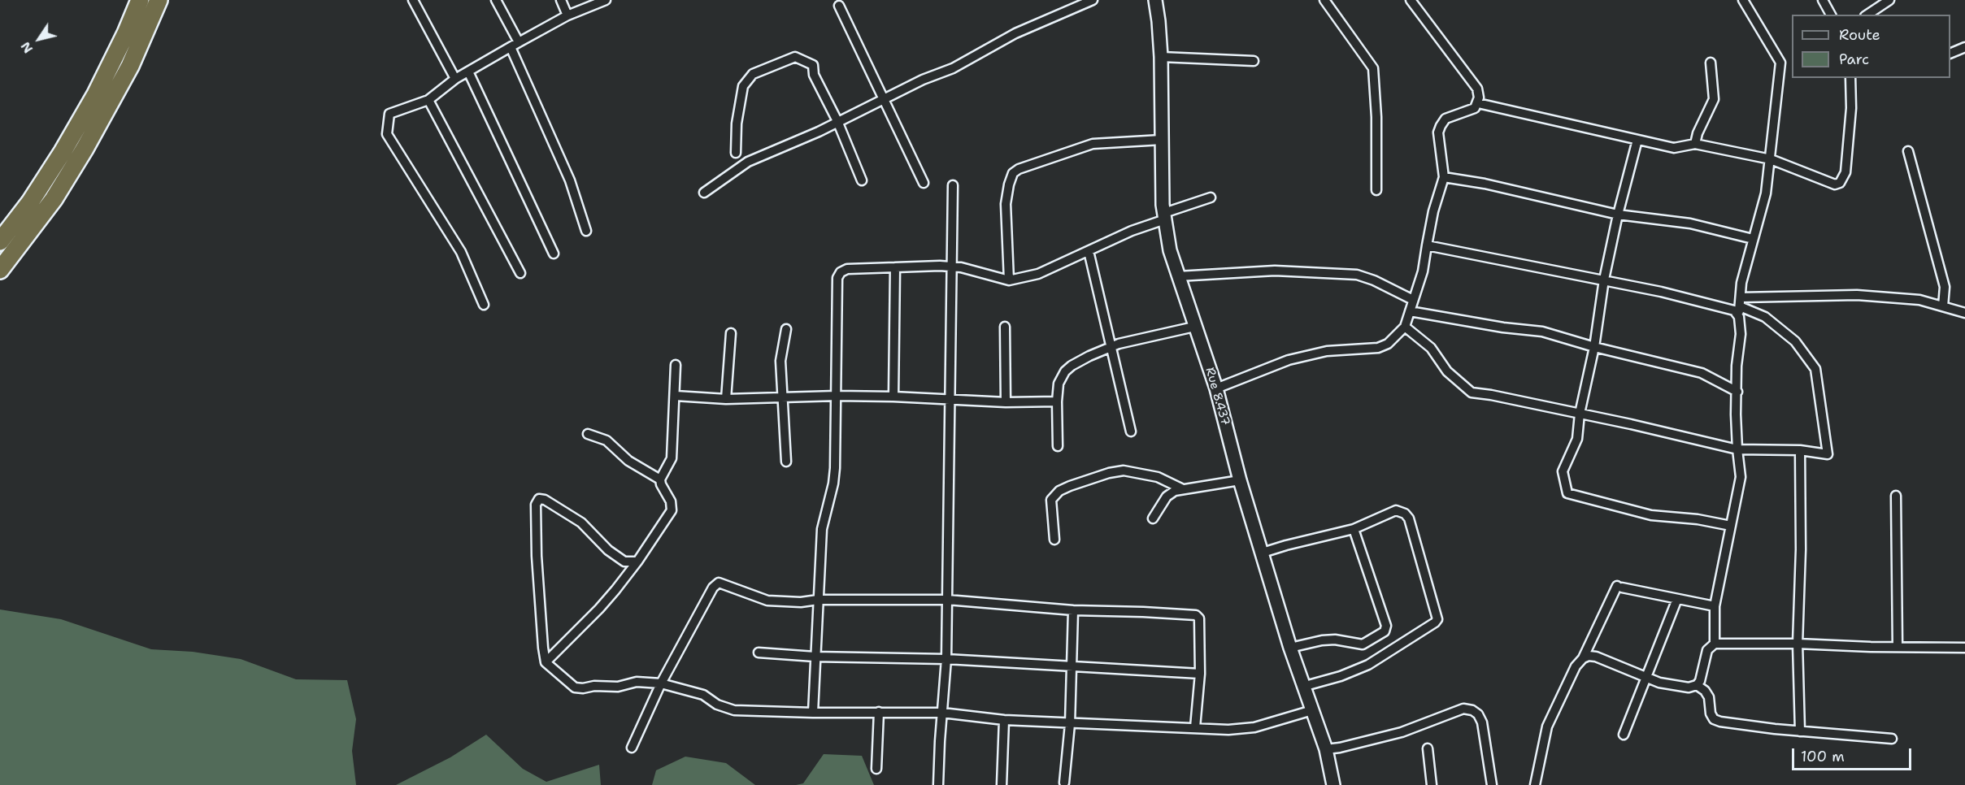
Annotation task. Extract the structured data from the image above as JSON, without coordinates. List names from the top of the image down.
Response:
{
  "streets": {
    "main road": ["Rue 8.437"]
  },
  "legend": ["Route", "Parc"],
  "scale_bar": "100 m",
  "north": "bottom left"
}
